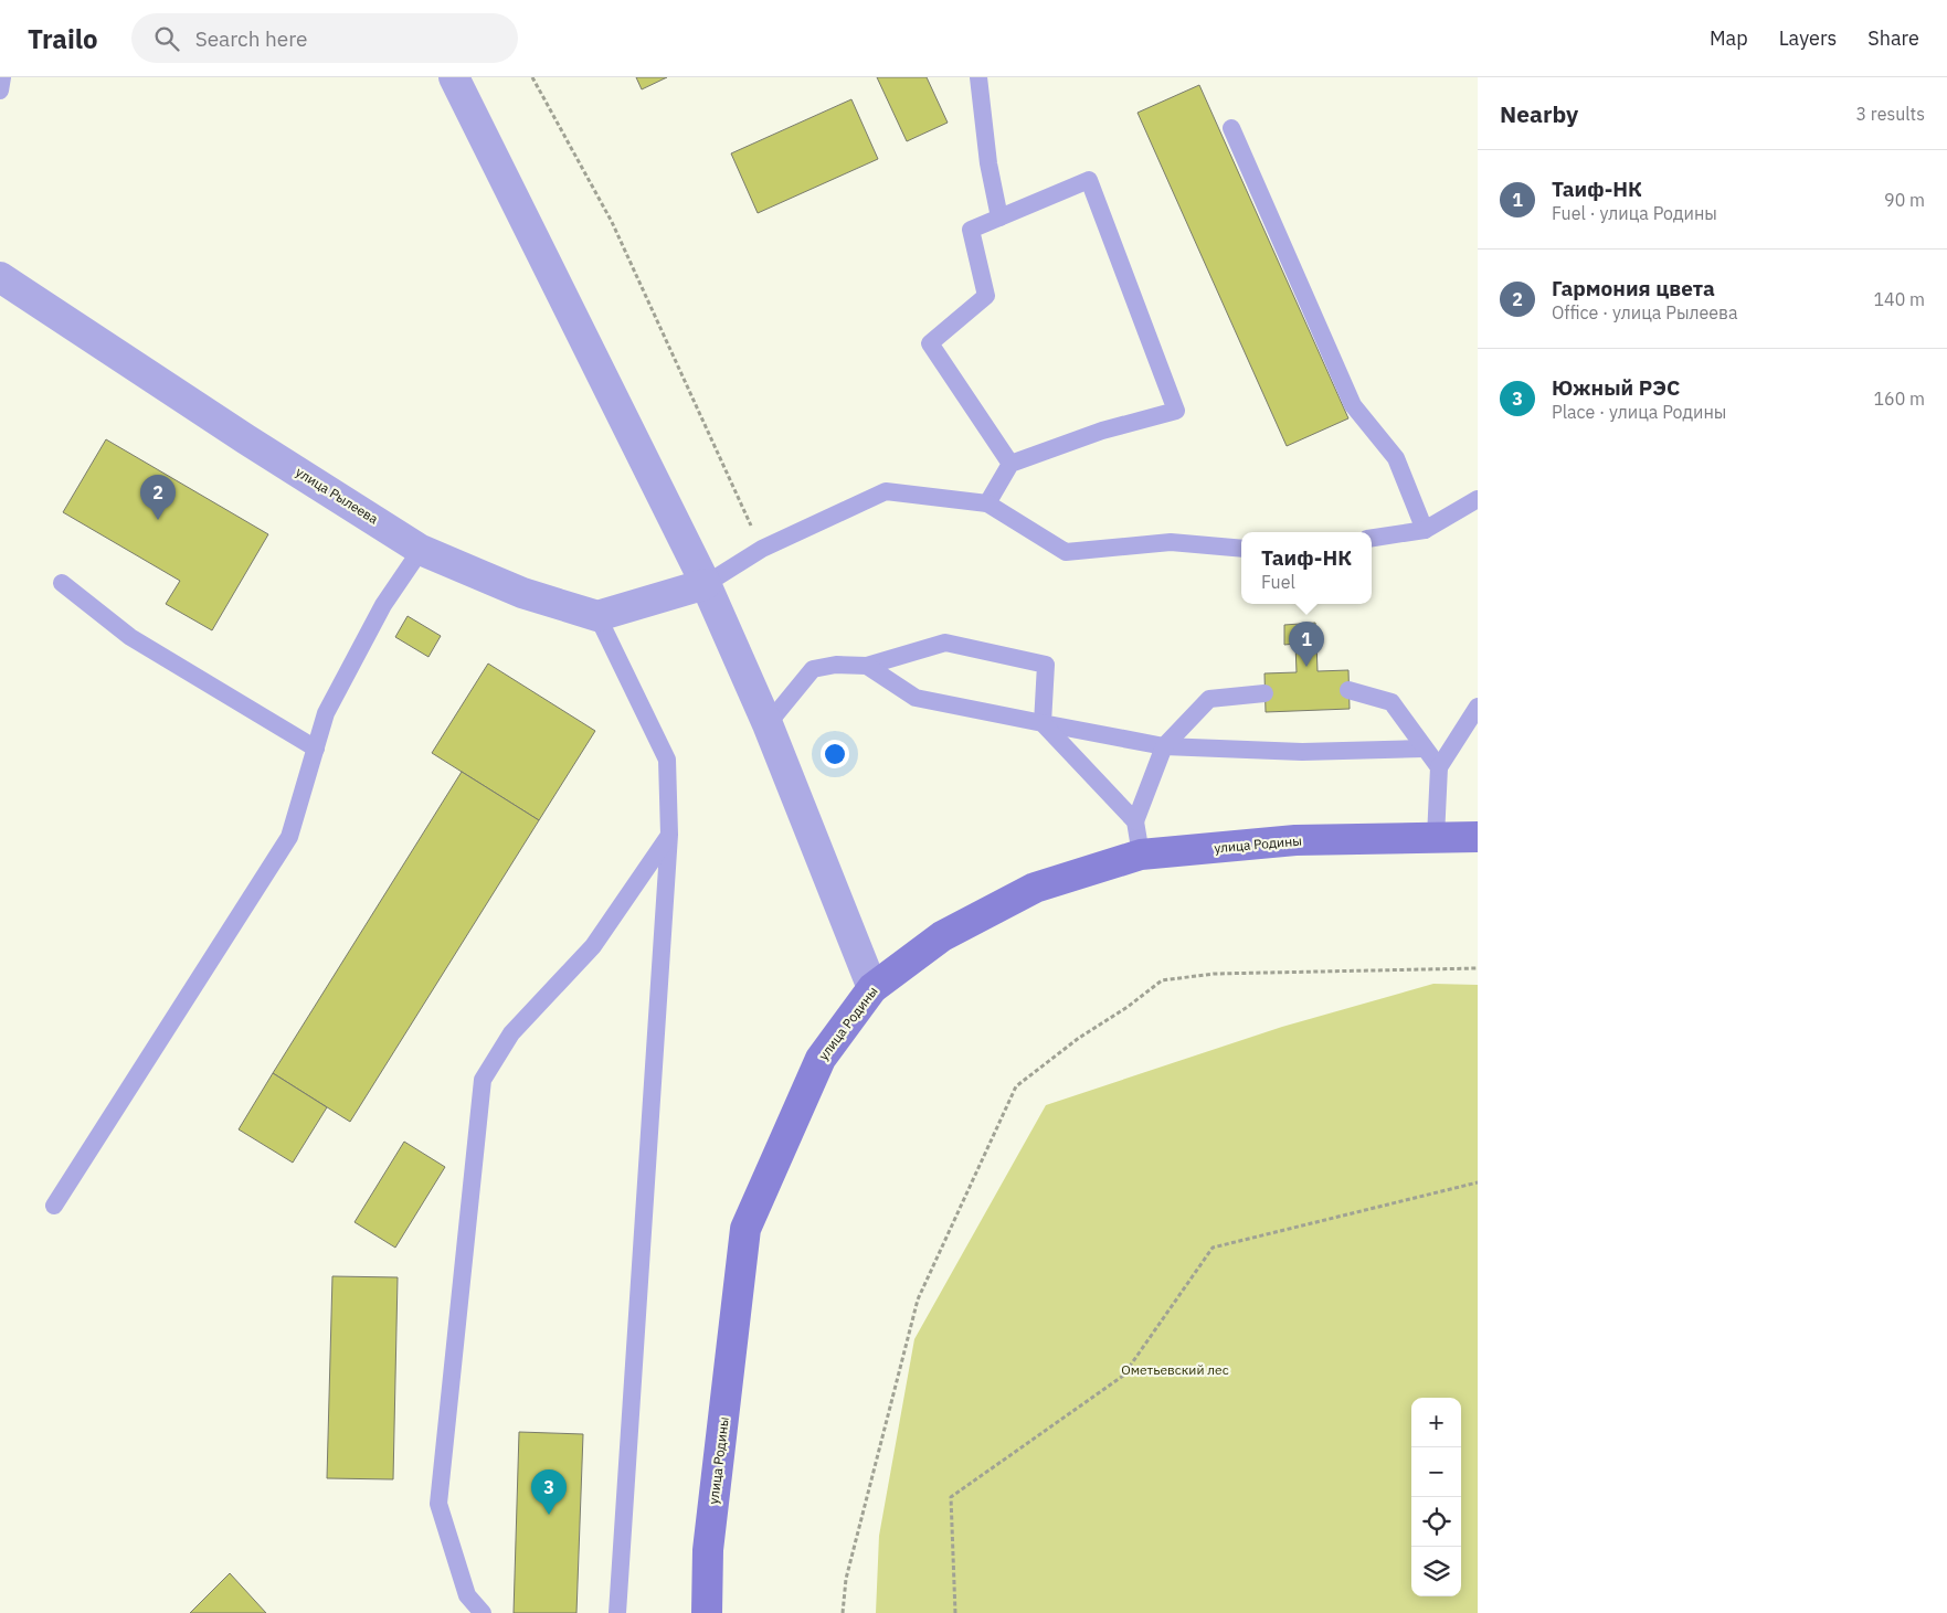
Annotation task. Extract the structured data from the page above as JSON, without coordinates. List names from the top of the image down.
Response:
{
  "streets": {
    "street": ["улица Рылеева", "улица Родины"]
  },
  "parks": ["Ометьевский лес"],
  "page": {
    "header": "Trailo",
    "search": "Search here",
    "nav": ["Map", "Layers", "Share"],
    "heading": ["Nearby", "3 results"],
    "list": [
      {
        "mark": "1",
        "name": "Таиф-НК",
        "note": "Fuel · улица Родины",
        "value": "90 m"
      },
      {
        "mark": "2",
        "name": "Гармония цвета",
        "note": "Office · улица Рылеева",
        "value": "140 m"
      },
      {
        "mark": "3",
        "name": "Южный РЭС",
        "note": "Place · улица Родины",
        "value": "160 m"
      }
    ],
    "pins": ["2", "1", "3"],
    "popup": ["Таиф-НК", "Fuel"],
    "map_buttons": ["+", "−"]
  }
}
